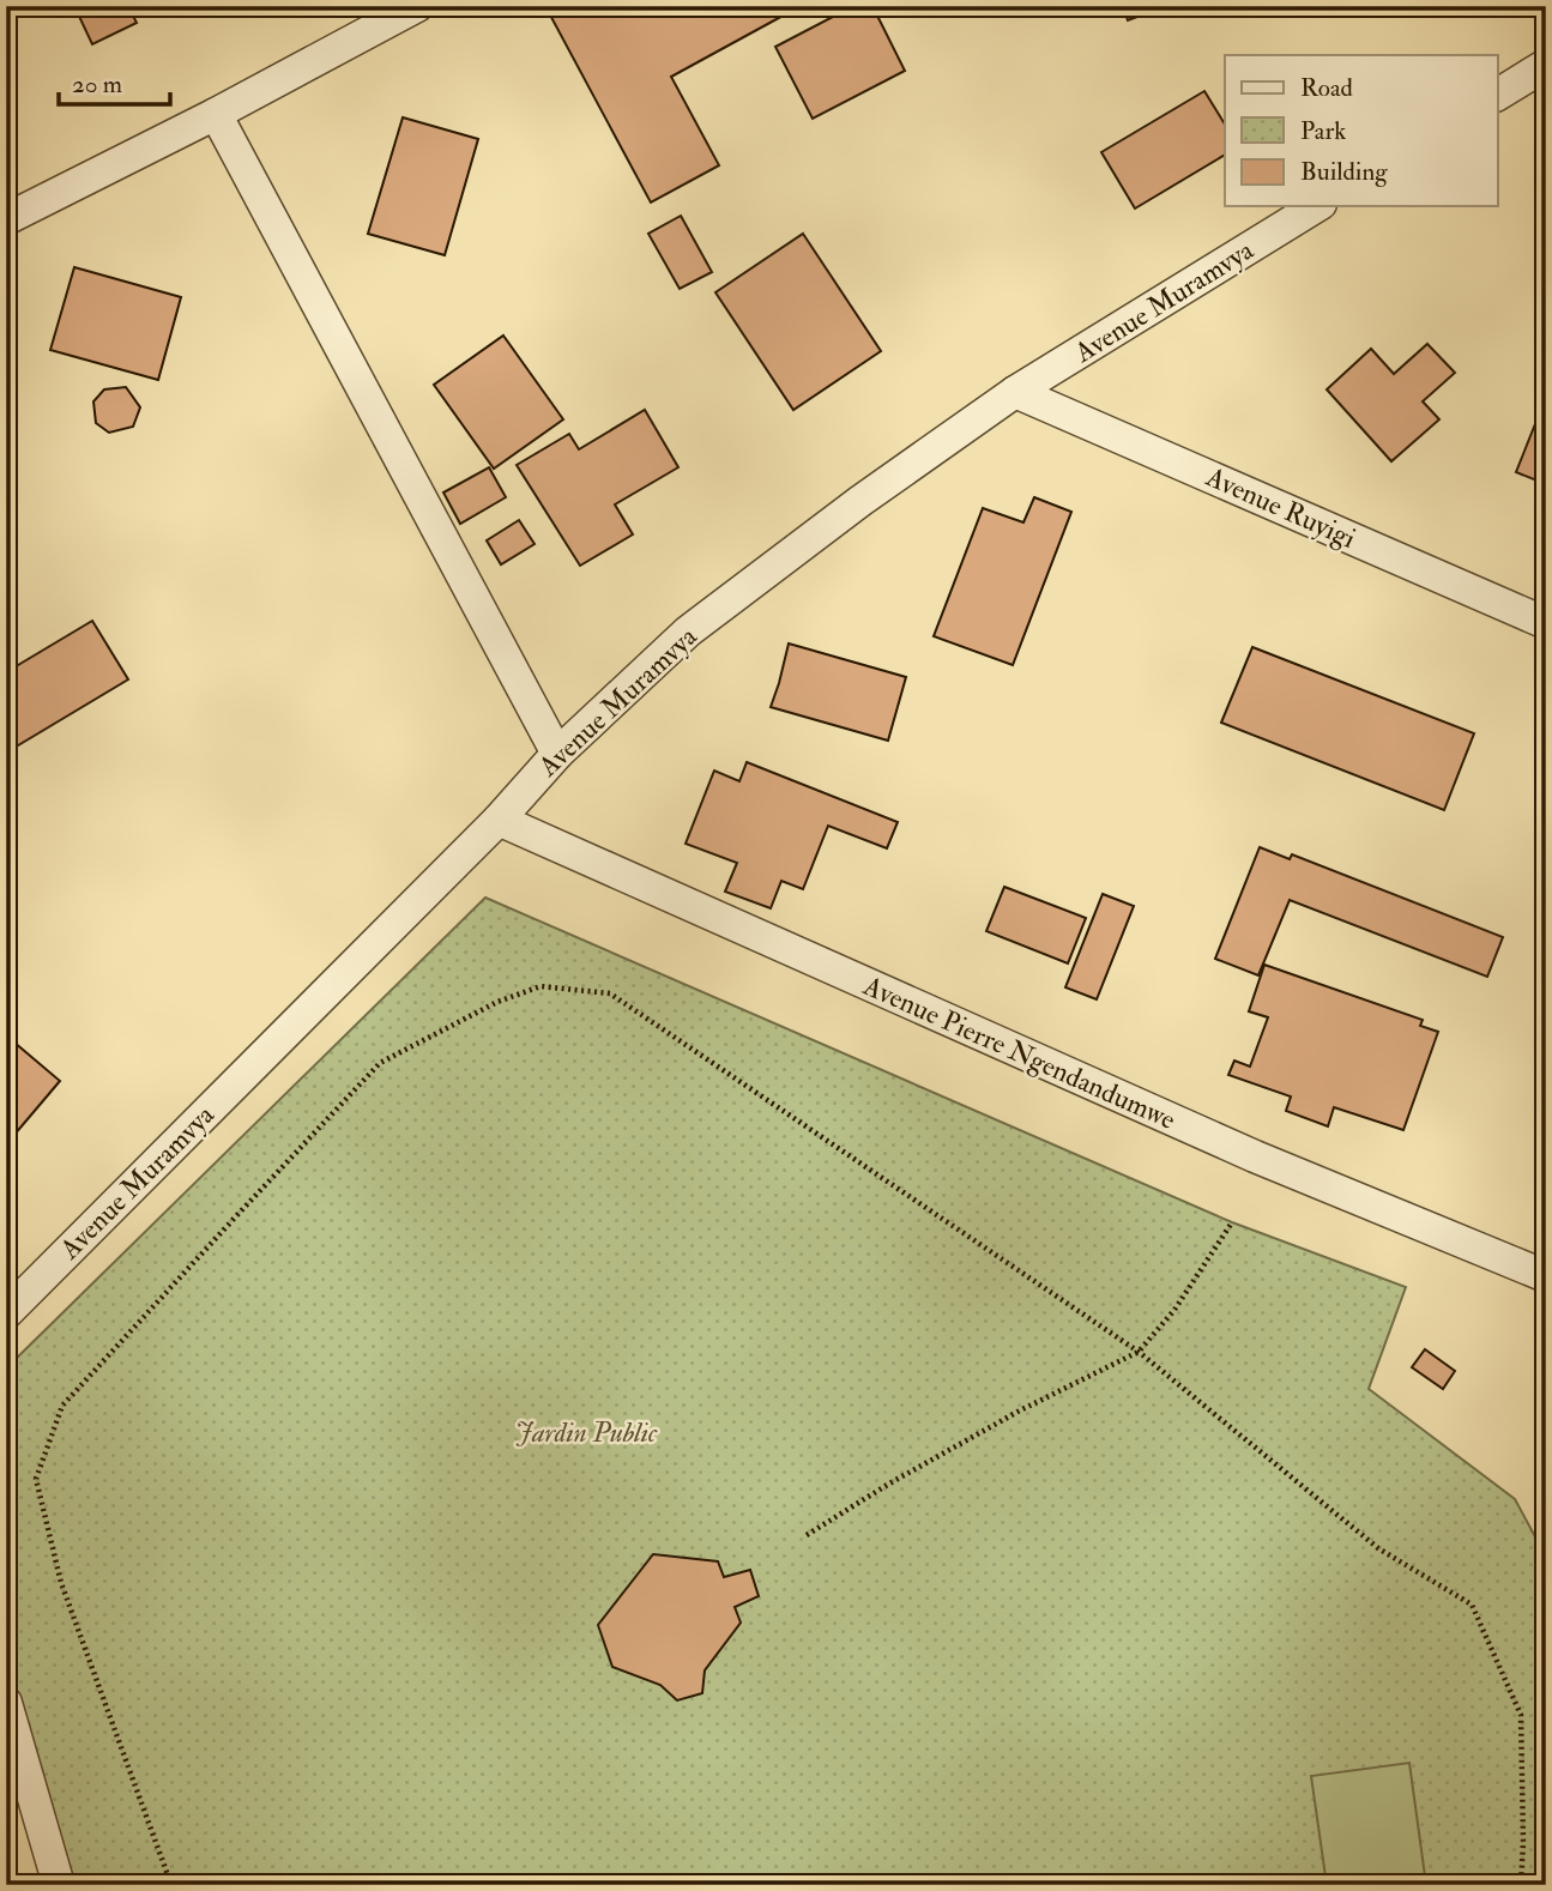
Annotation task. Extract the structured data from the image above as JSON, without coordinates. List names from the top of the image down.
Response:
{
  "streets": {
    "street": ["Avenue Muramvya", "Avenue Ruyigi", "Avenue Pierre Ngendandumwe"]
  },
  "crossings": [
    ["Avenue Muramvya", "Avenue Ruyigi"],
    ["Avenue Muramvya", "Avenue Pierre Ngendandumwe"]
  ],
  "parks": ["Jardin Public"],
  "legend": ["Road", "Park", "Building"],
  "scale_bar": "20 m"
}
